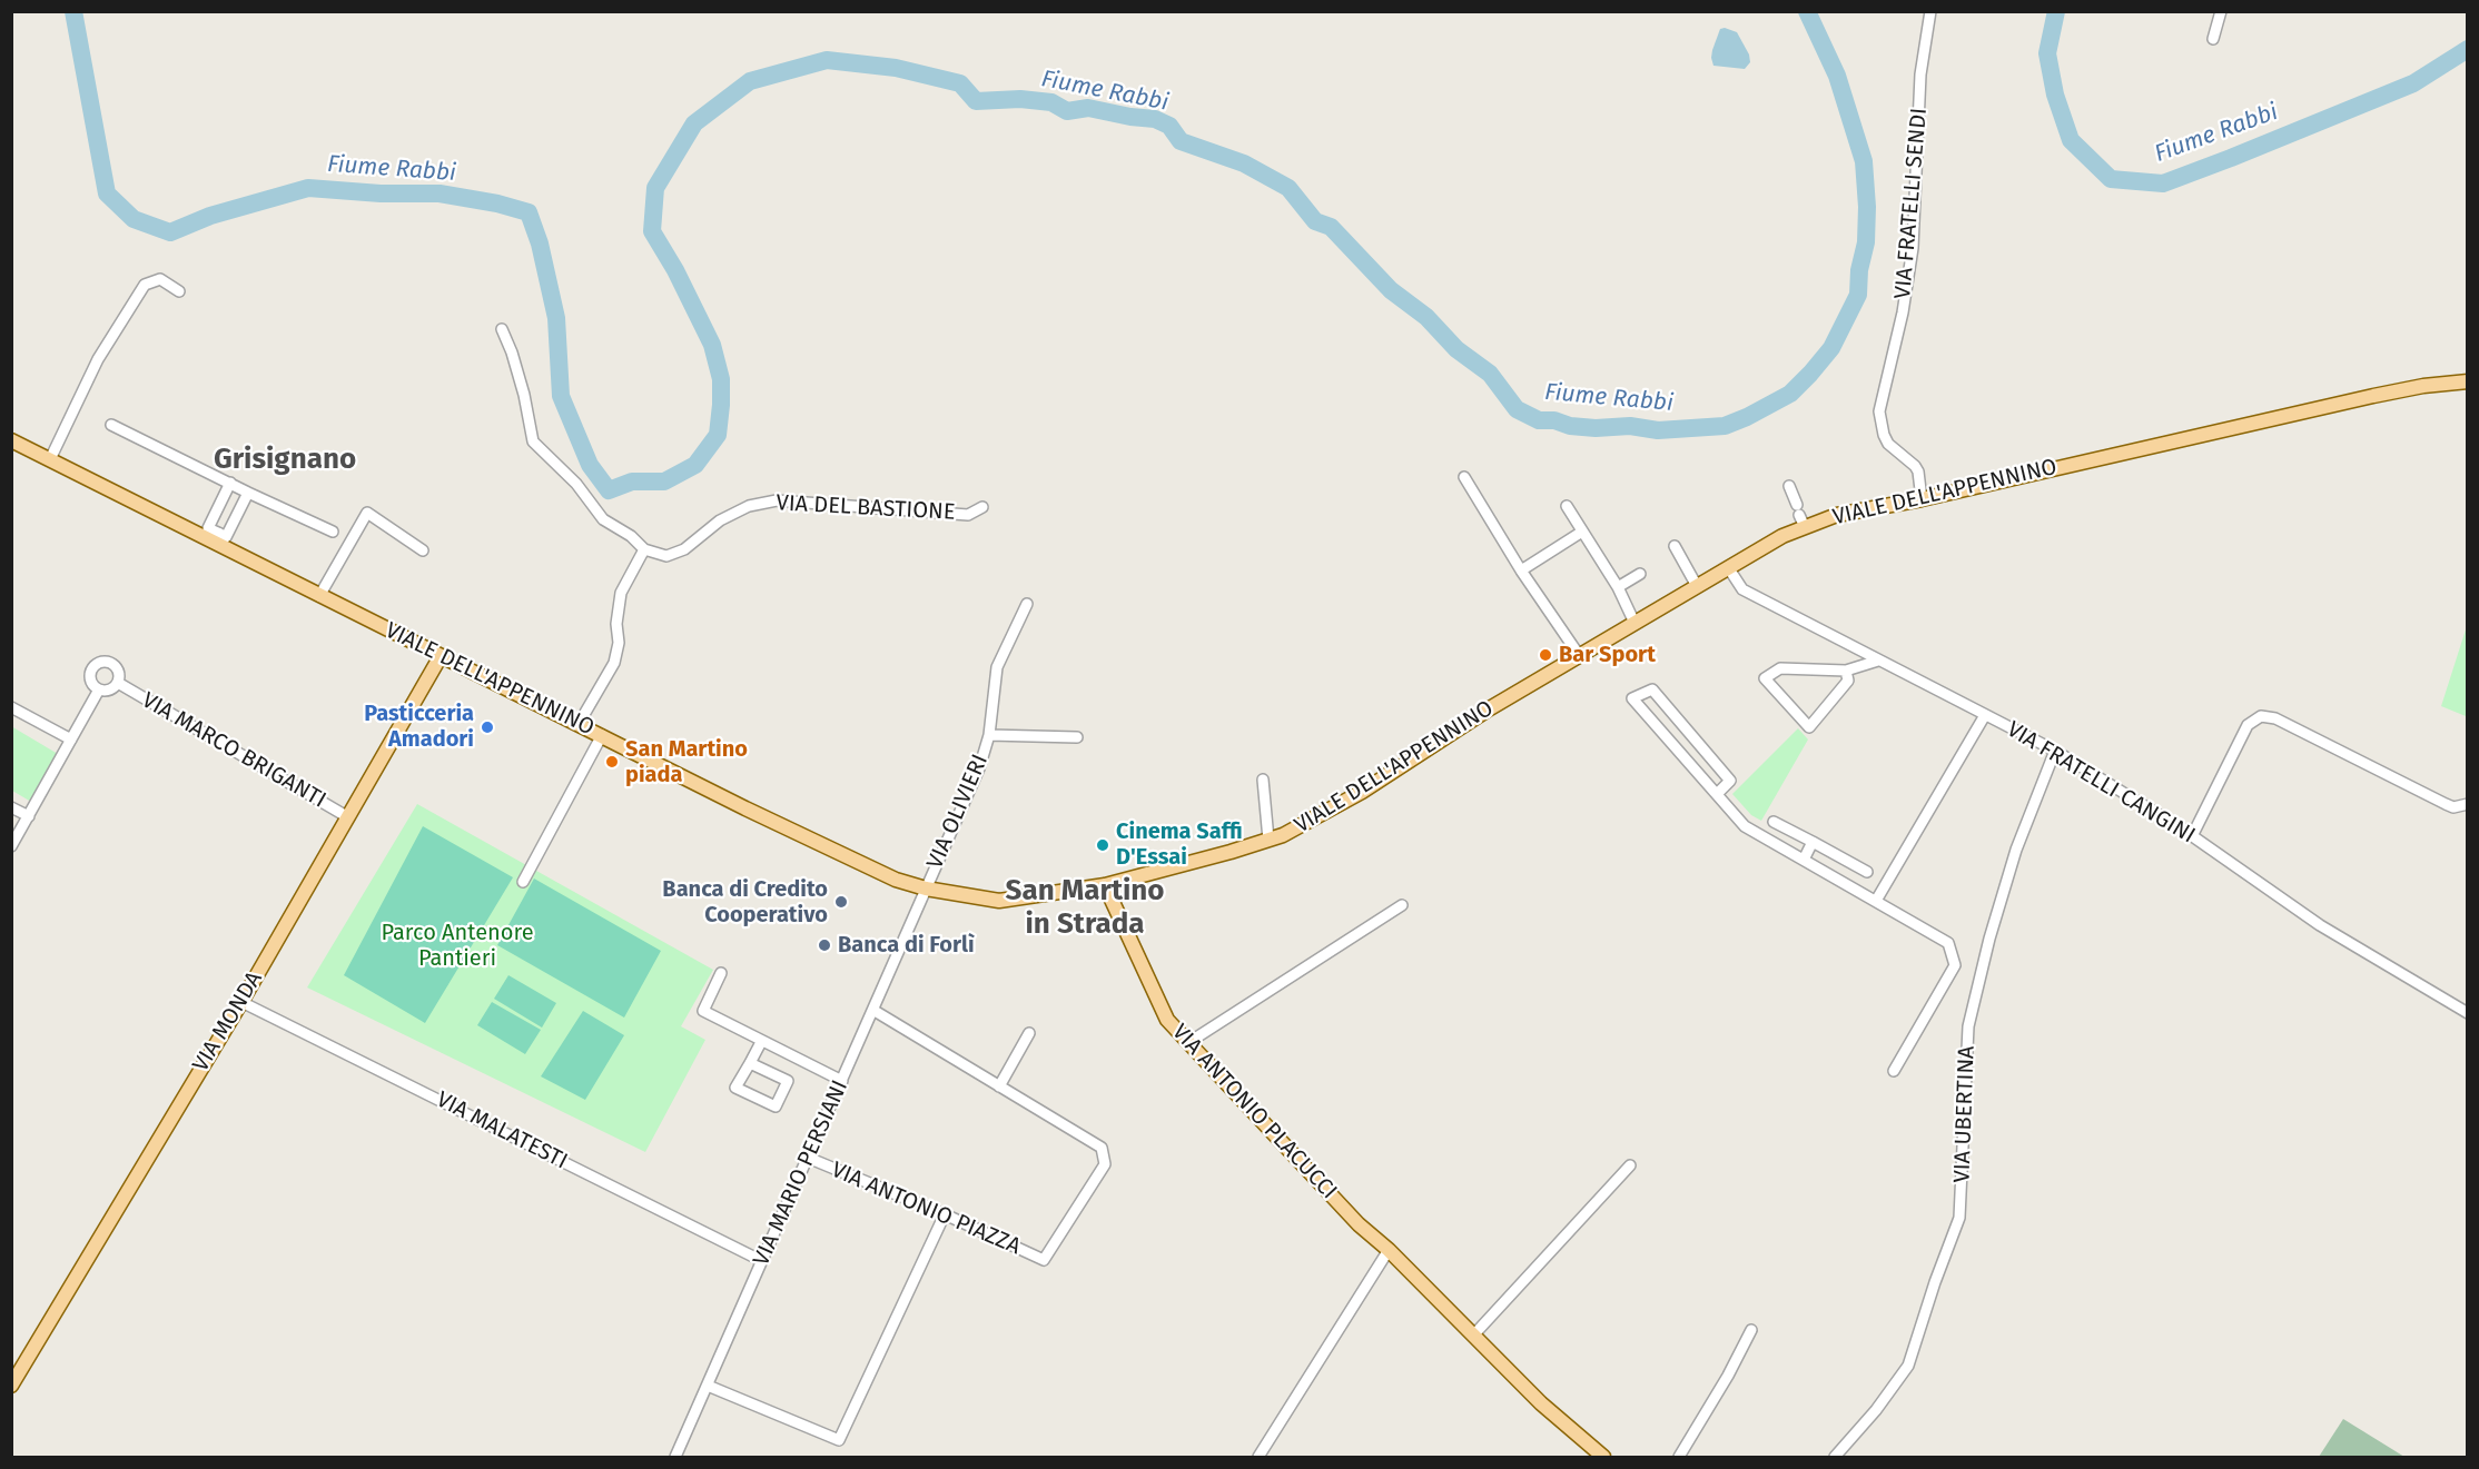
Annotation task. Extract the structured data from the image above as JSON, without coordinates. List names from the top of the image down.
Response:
{
  "streets": {
    "main road": ["VIALE DELL'APPENNINO", "VIA MONDA", "VIA ANTONIO PLACUCCI"],
    "street": [
      "VIA FRATELLI SENDI",
      "VIA DEL BASTIONE",
      "VIA MARCO BRIGANTI",
      "VIA FRATELLI CANGINI",
      "VIA OLIVIERI",
      "VIA UBERTINA",
      "VIA MALATESTI",
      "VIA MARIO PERSIANI",
      "VIA ANTONIO PIAZZA"
    ]
  },
  "crossings": [
    ["VIA FRATELLI SENDI", "VIALE DELL'APPENNINO"],
    ["VIALE DELL'APPENNINO", "VIA FRATELLI CANGINI"],
    ["VIALE DELL'APPENNINO", "VIA OLIVIERI"],
    ["VIALE DELL'APPENNINO", "VIA MONDA"],
    ["VIALE DELL'APPENNINO", "VIA ANTONIO PLACUCCI"],
    ["VIALE DELL'APPENNINO", "VIA MARIO PERSIANI"],
    ["VIA MARCO BRIGANTI", "VIA MONDA"],
    ["VIA FRATELLI CANGINI", "VIA UBERTINA"],
    ["VIA OLIVIERI", "VIA MARIO PERSIANI"],
    ["VIA MONDA", "VIA MALATESTI"],
    ["VIA MALATESTI", "VIA MARIO PERSIANI"],
    ["VIA MARIO PERSIANI", "VIA ANTONIO PIAZZA"]
  ],
  "districts": ["Grisignano", "San Martino in Strada"],
  "water": ["Fiume Rabbi"],
  "parks": ["Parco Antenore Pantieri"],
  "places": [
    "Bar Sport",
    "Pasticceria Amadori",
    "San Martino piada",
    "Cinema Saffi D'Essai",
    "Banca di Credito Cooperativo",
    "Banca di Forlì"
  ]
}
